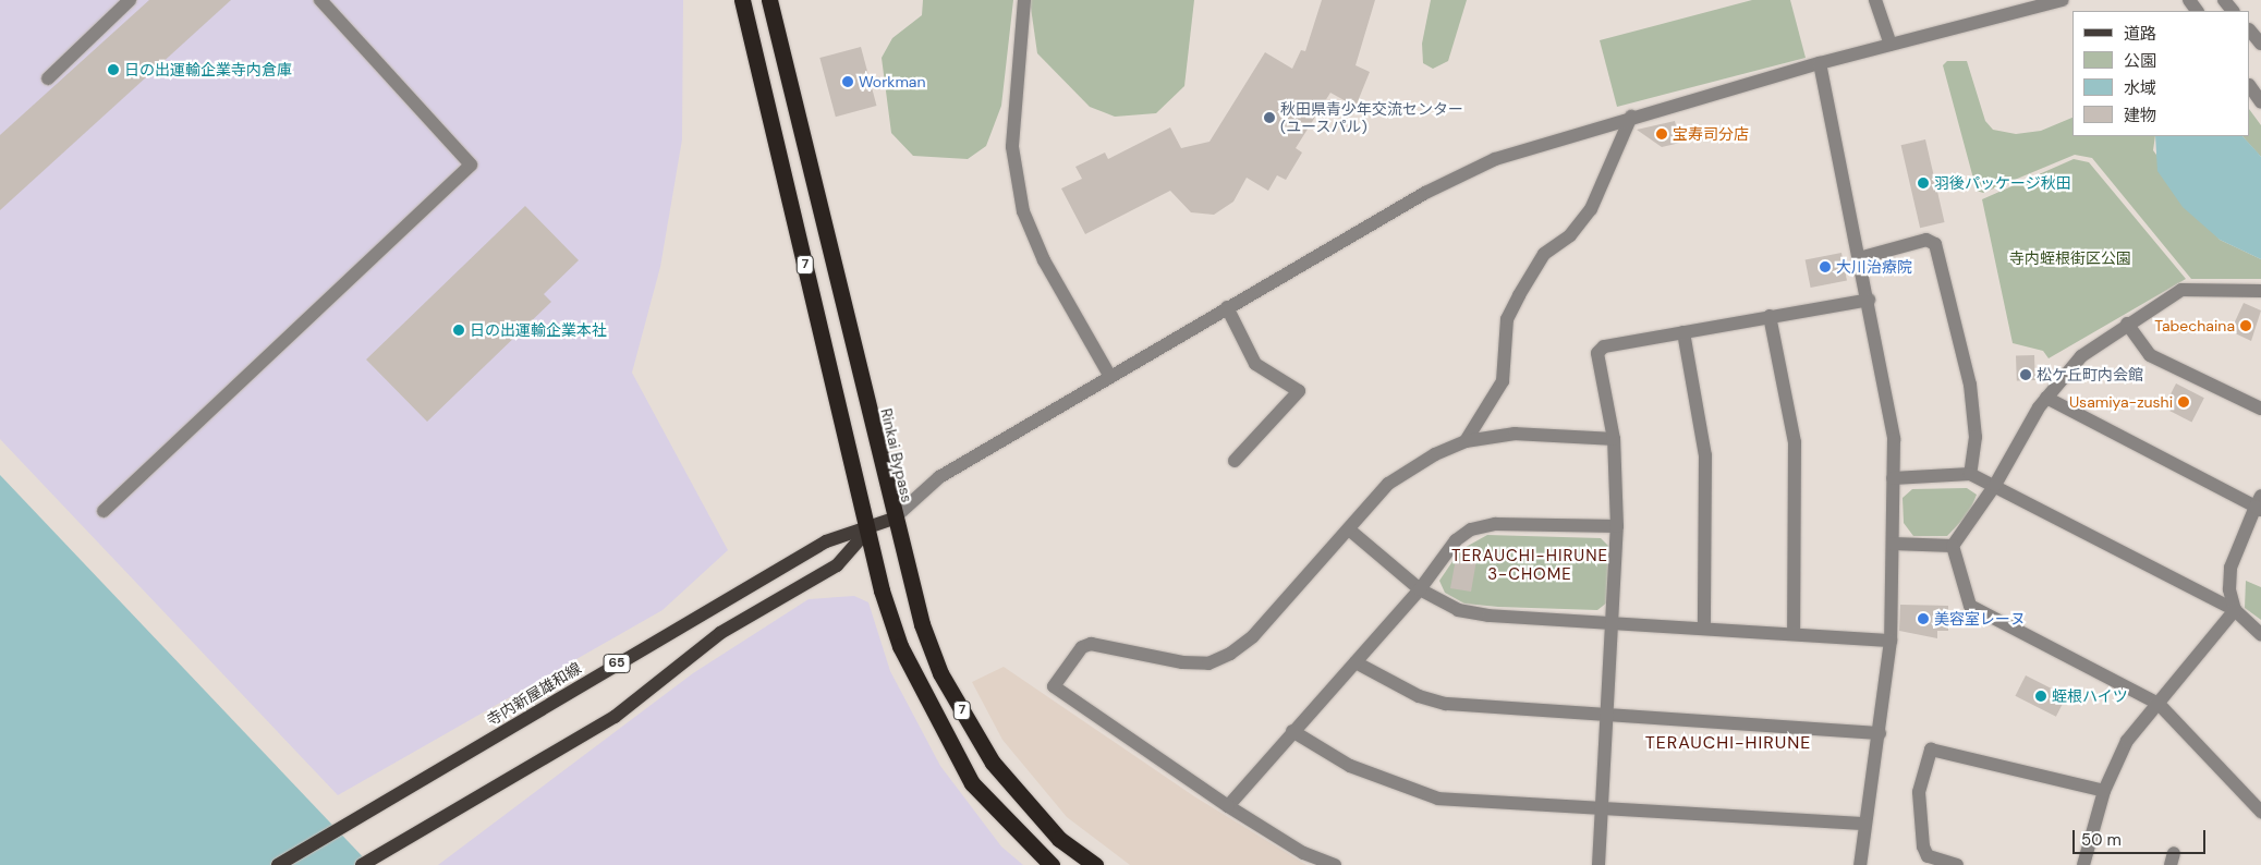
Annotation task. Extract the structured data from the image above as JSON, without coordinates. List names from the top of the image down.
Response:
{
  "streets": {
    "highway": ["7", "Rinkai Bypass"],
    "main road": ["65", "寺内新屋雄和線"]
  },
  "crossings": [
    ["7", "寺内新屋雄和線"],
    ["Rinkai Bypass", "寺内新屋雄和線"]
  ],
  "districts": ["TERAUCHI-HIRUNE 3-CHOME", "TERAUCHI-HIRUNE"],
  "parks": ["寺内蛭根街区公園"],
  "places": [
    "日の出運輸企業寺内倉庫",
    "Workman",
    "秋田県青少年交流センター (ユースパル)",
    "宝寿司分店",
    "羽後パッケージ秋田",
    "大川治療院",
    "Tabechaina",
    "日の出運輸企業本社",
    "松ケ丘町内会館",
    "Usamiya-zushi",
    "美容室レーヌ",
    "蛭根ハイツ"
  ],
  "legend": [
    "道路",
    "公園",
    "水域",
    "建物"
  ],
  "scale_bar": "50 m"
}
